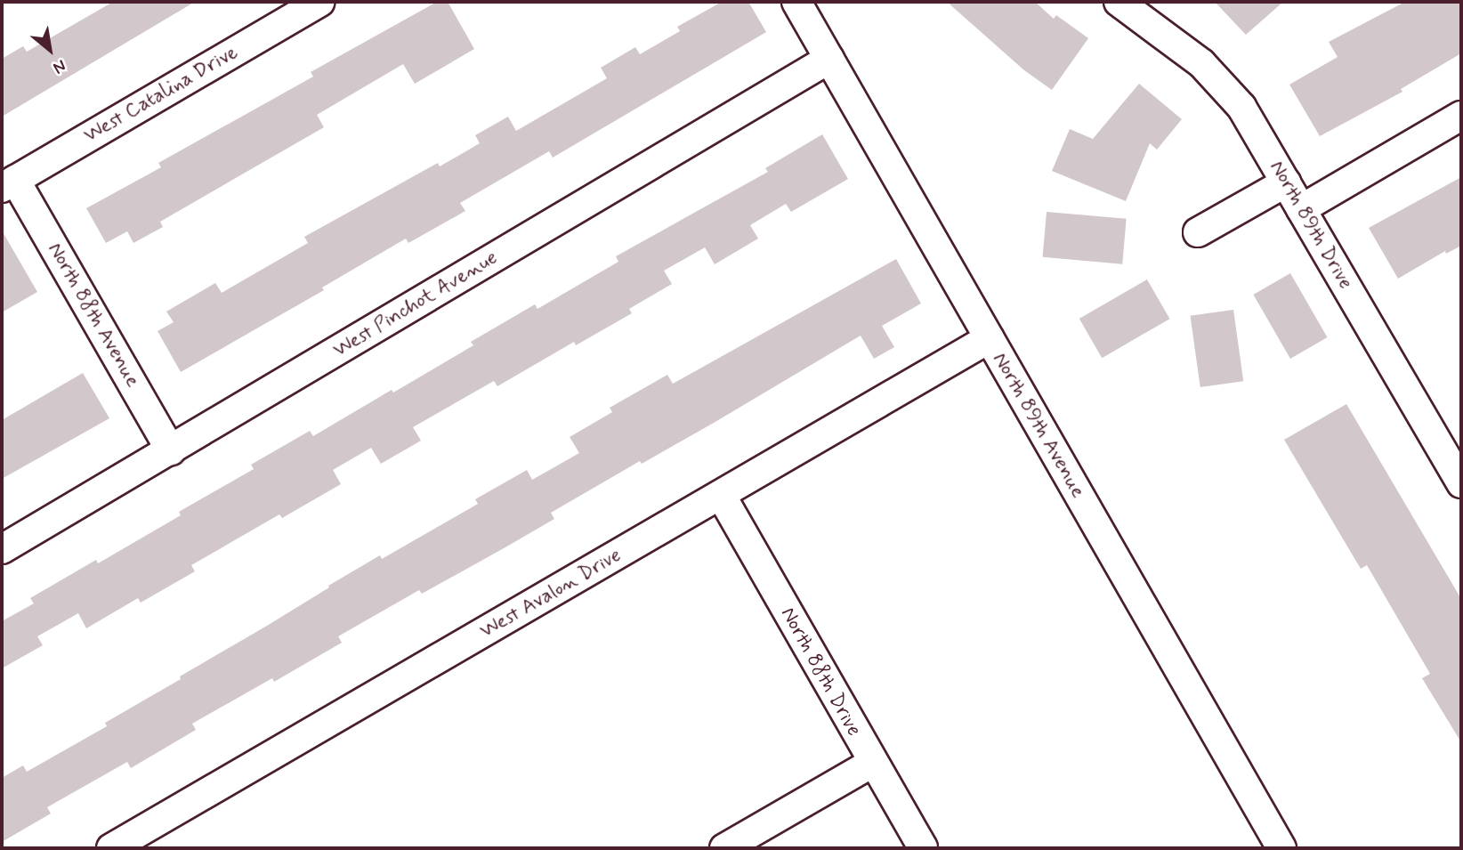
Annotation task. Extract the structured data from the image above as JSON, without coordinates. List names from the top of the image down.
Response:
{
  "streets": {
    "street": [
      "West Catalina Drive",
      "North 89th Drive",
      "West Pinchot Avenue",
      "North 88th Avenue",
      "North 89th Avenue",
      "West Avalon Drive",
      "North 88th Drive"
    ]
  },
  "crossings": [
    ["West Catalina Drive", "North 88th Avenue"],
    ["West Pinchot Avenue", "North 88th Avenue"],
    ["West Pinchot Avenue", "North 89th Avenue"],
    ["North 89th Avenue", "West Avalon Drive"],
    ["West Avalon Drive", "North 88th Drive"]
  ],
  "north": "bottom right"
}
